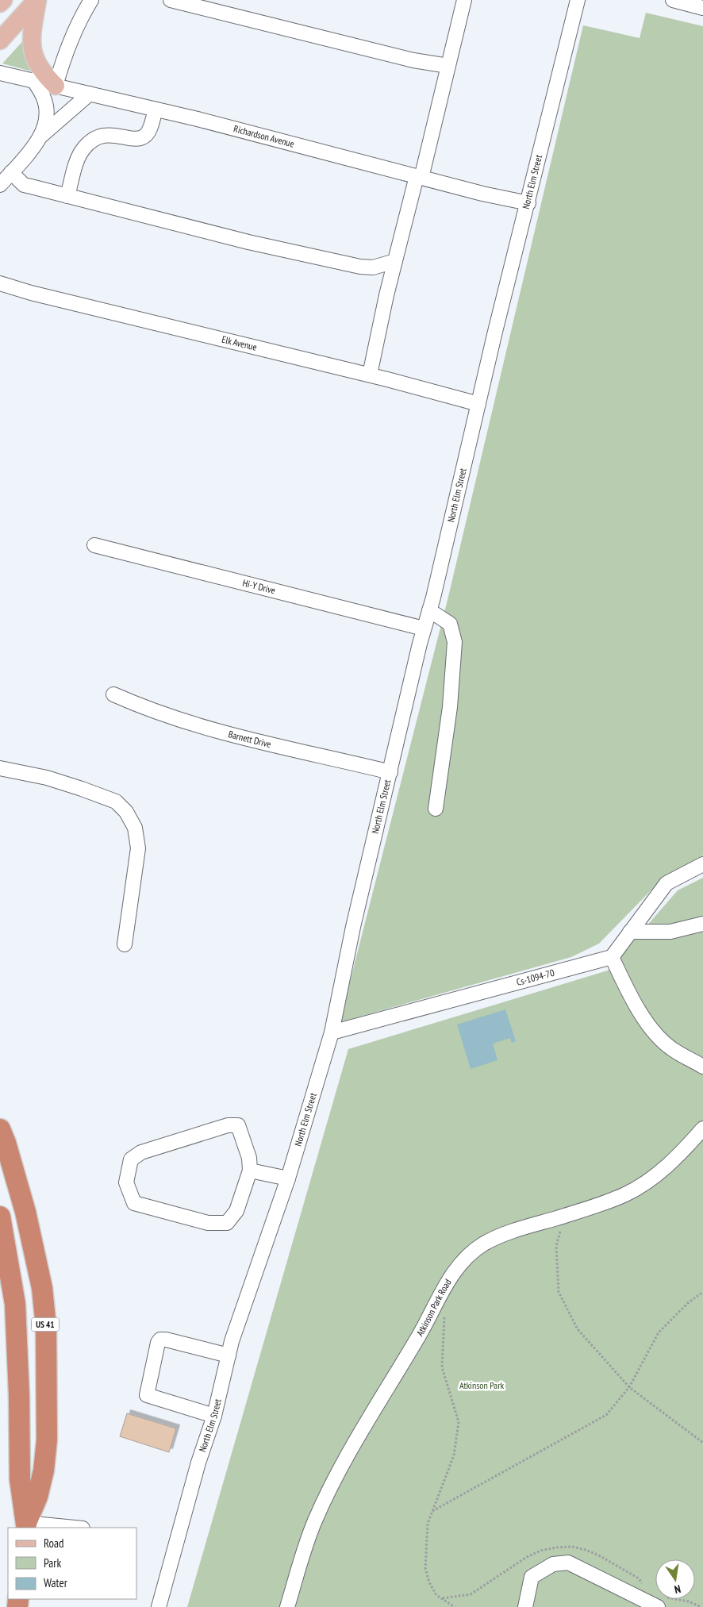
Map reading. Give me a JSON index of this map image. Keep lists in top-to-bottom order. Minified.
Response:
{"streets":{"highway":["US 41"],"street":["Richardson Avenue","North Elm Street","Elk Avenue","Hi-Y Drive","Barnett Drive","Cs-1094-70","Atkinson Park Road"]},"crossings":[["Richardson Avenue","North Elm Street"],["North Elm Street","Elk Avenue"],["North Elm Street","Hi-Y Drive"],["North Elm Street","Barnett Drive"],["North Elm Street","Cs-1094-70"]],"parks":["Atkinson Park"],"legend":["Road","Park","Water"],"north":"bottom"}
